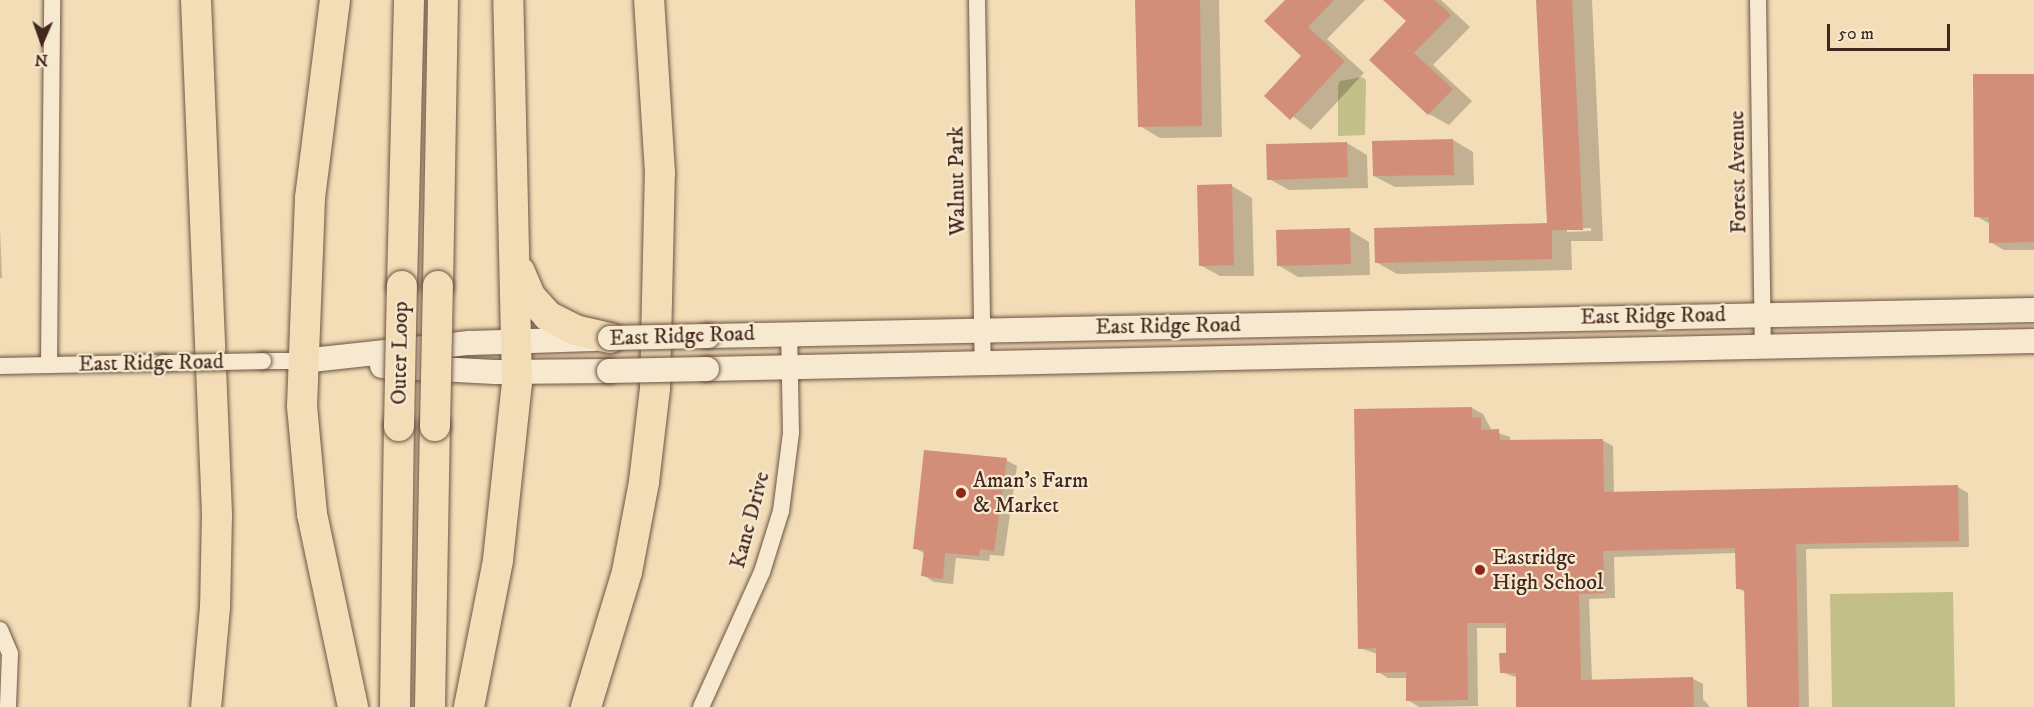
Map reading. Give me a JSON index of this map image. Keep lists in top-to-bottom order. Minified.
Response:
{"streets":{"highway":["Outer Loop"],"main road":["East Ridge Road"],"street":["Forest Avenue","Walnut Park","Kane Drive"]},"crossings":[["Forest Avenue","East Ridge Road"],["Walnut Park","East Ridge Road"],["East Ridge Road","Kane Drive"]],"places":["Aman's Farm & Market","Eastridge High School"],"scale_bar":"50 m","north":"bottom"}
